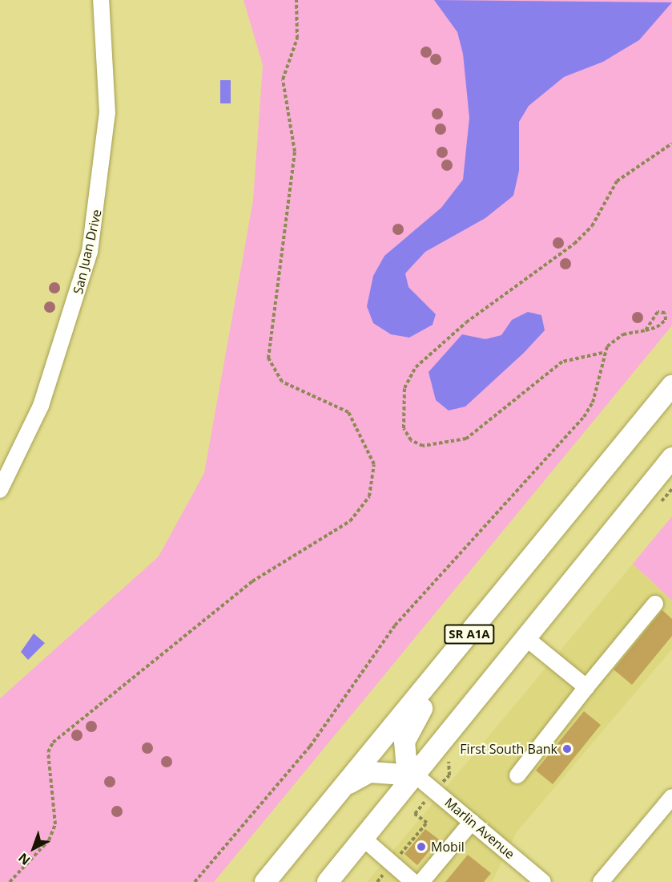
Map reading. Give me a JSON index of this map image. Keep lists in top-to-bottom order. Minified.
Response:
{"streets":{"main road":["SR A1A"],"street":["San Juan Drive","Marlin Avenue"]},"places":["First South Bank","Mobil"],"north":"bottom left"}
